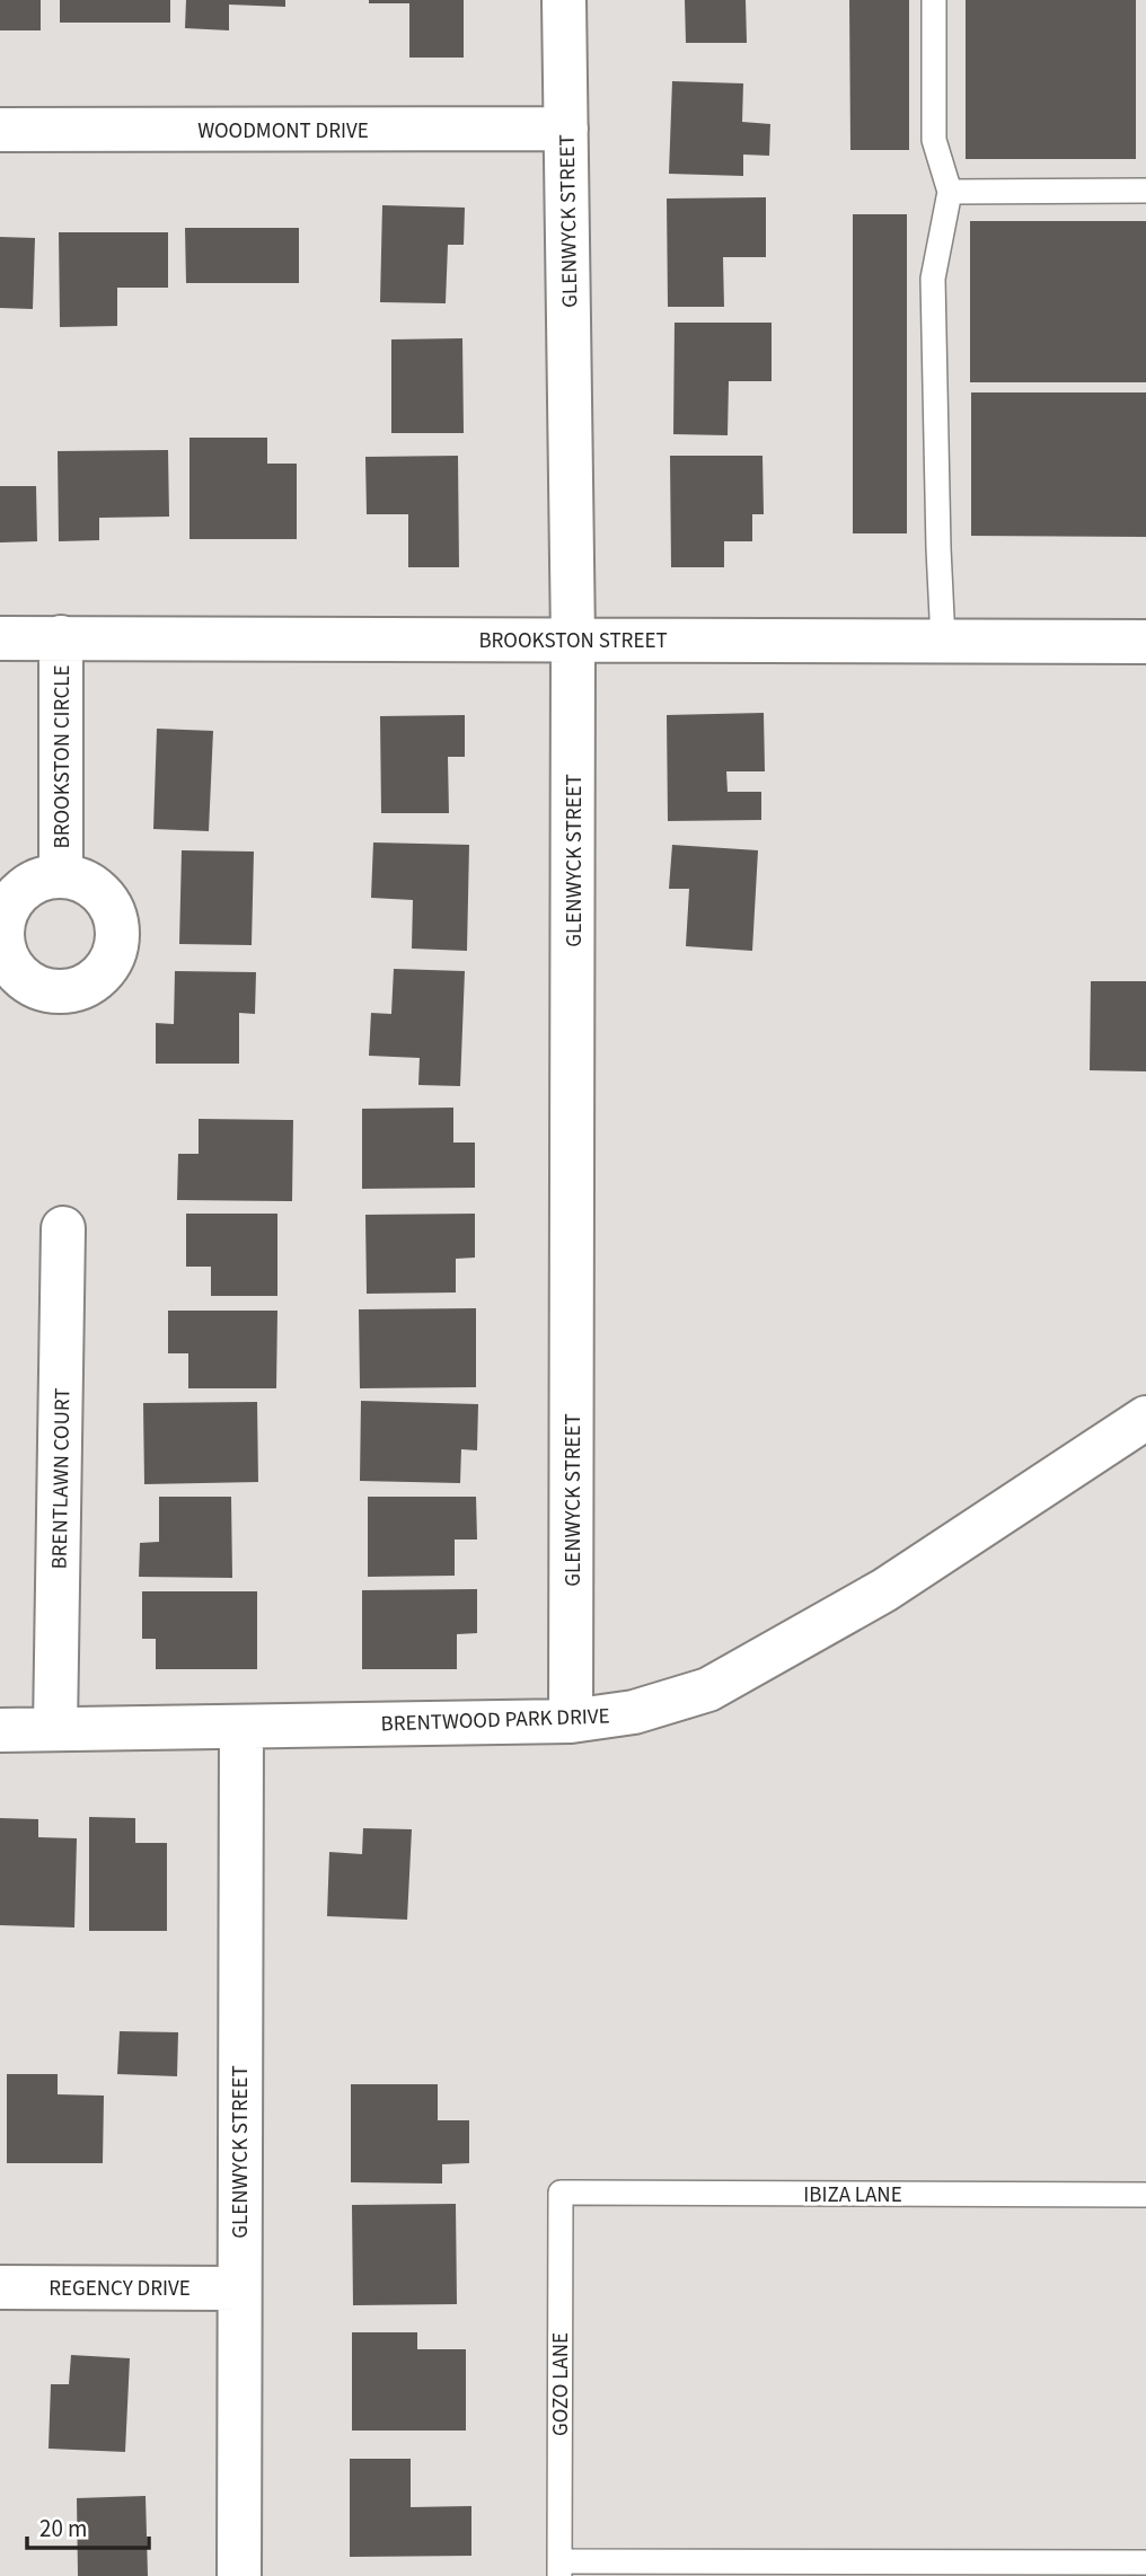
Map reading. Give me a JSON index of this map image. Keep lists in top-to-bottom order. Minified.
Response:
{"streets":{"street":["WOODMONT DRIVE","GLENWYCK STREET","BROOKSTON STREET","BROOKSTON CIRCLE","BRENTLAWN COURT","BRENTWOOD PARK DRIVE","REGENCY DRIVE"],"lane":["IBIZA LANE","GOZO LANE"]},"crossings":[["WOODMONT DRIVE","GLENWYCK STREET"],["GLENWYCK STREET","BROOKSTON STREET"],["GLENWYCK STREET","BRENTWOOD PARK DRIVE"],["GLENWYCK STREET","REGENCY DRIVE"],["BROOKSTON STREET","BROOKSTON CIRCLE"],["BRENTLAWN COURT","BRENTWOOD PARK DRIVE"],["IBIZA LANE","GOZO LANE"]],"scale_bar":"20 m"}
